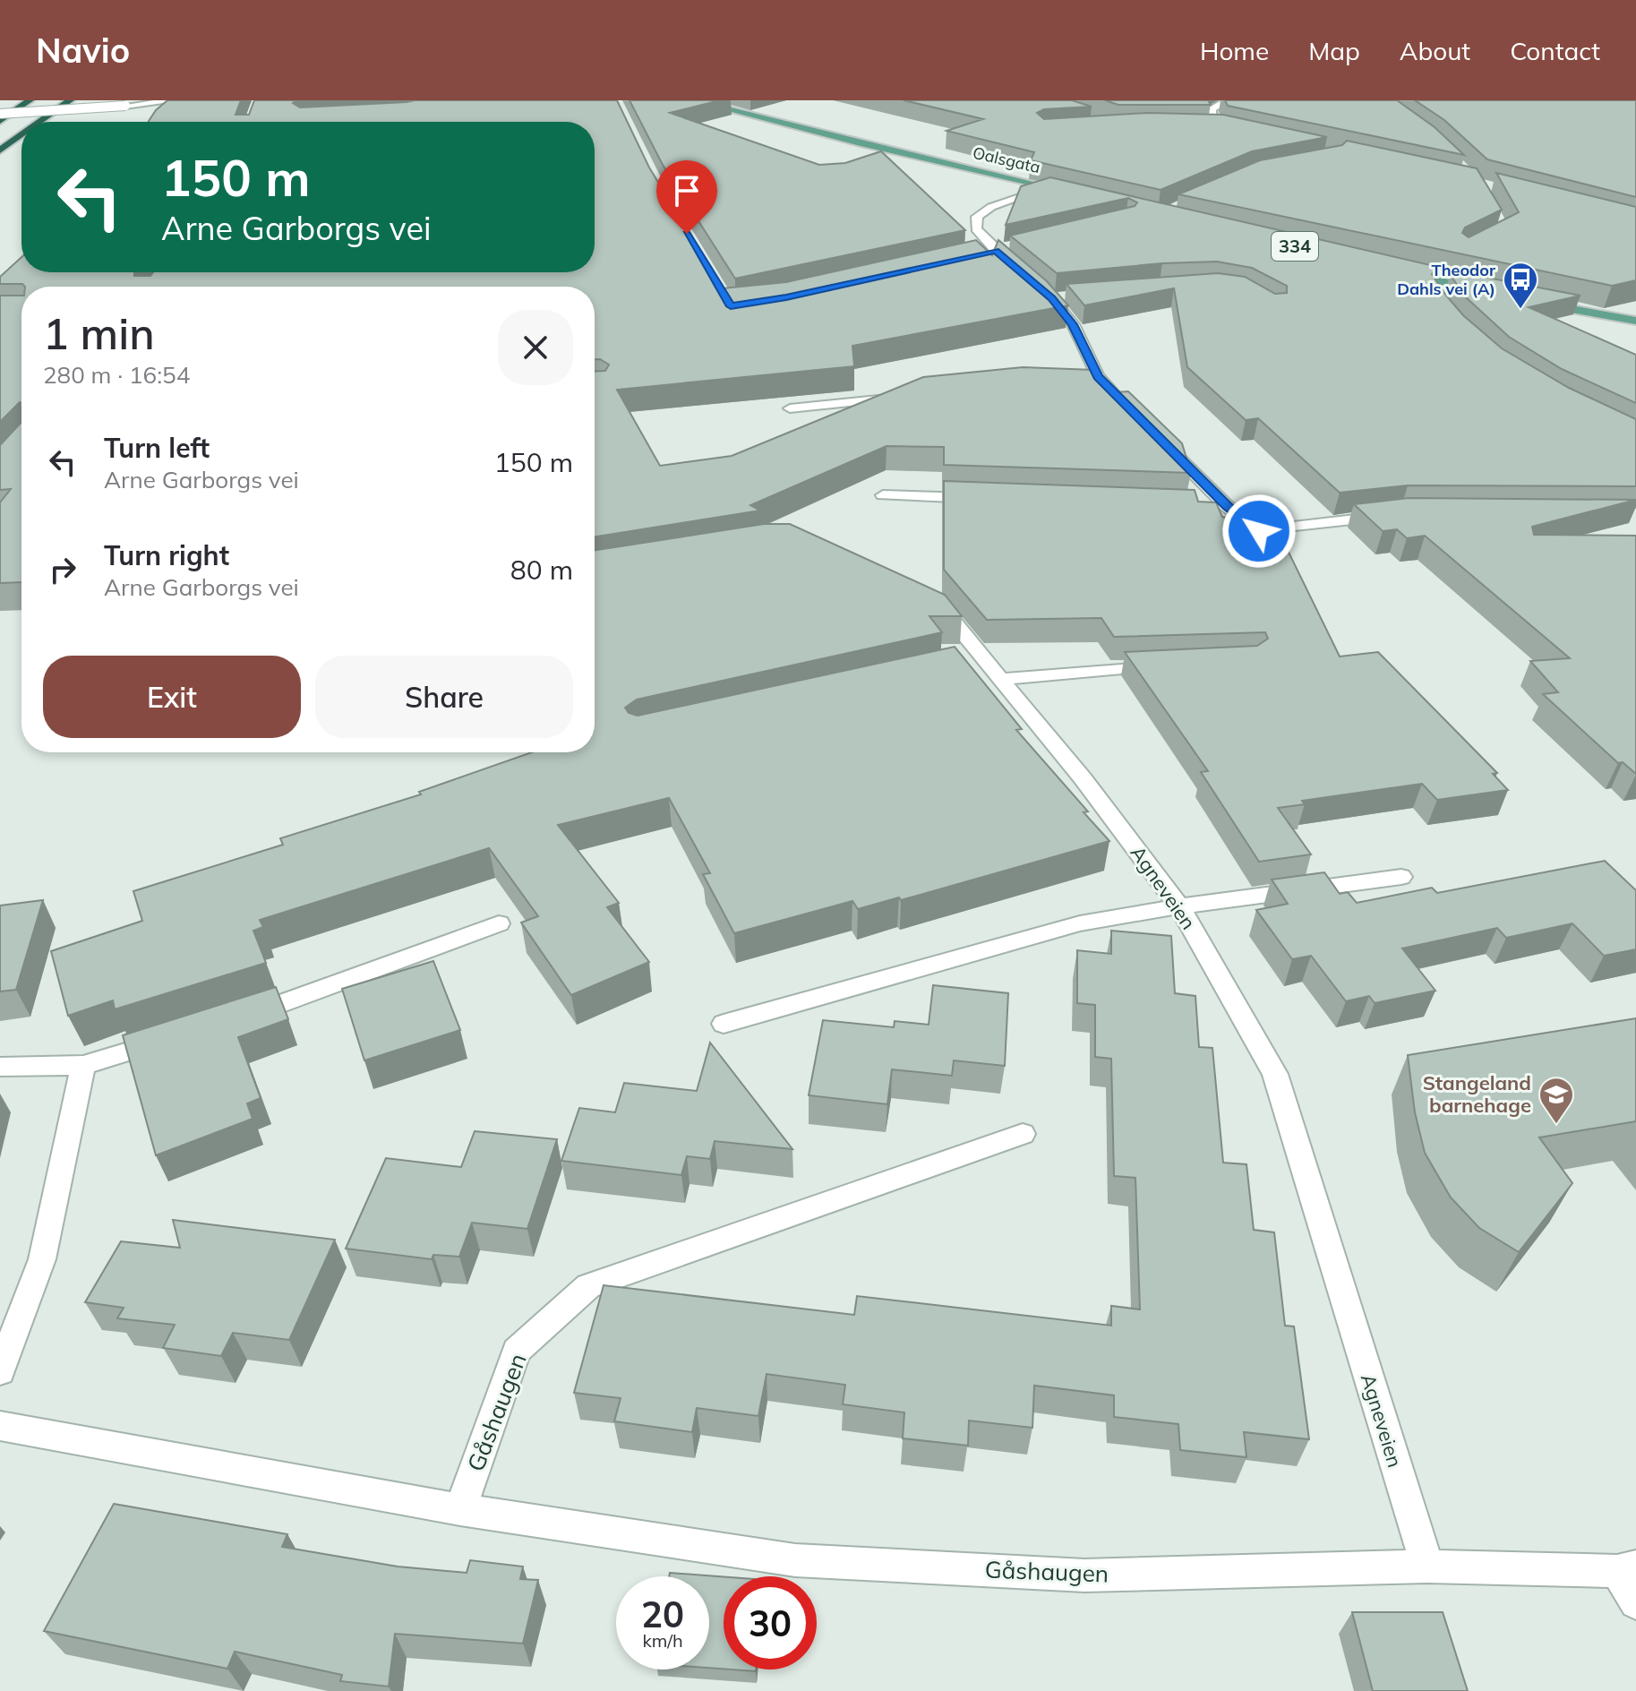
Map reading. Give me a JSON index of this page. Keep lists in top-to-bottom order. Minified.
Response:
{"streets":{"main road":["Oalsgata"],"street":["Agneveien","Gåshaugen"]},"crossings":[["Agneveien","Gåshaugen"]],"places":{"bus stop":["Theodor Dahls vei (A)"],"school or university":["Stangeland barnehage"]},"page":{"header":"Navio","nav":["Home","Map","About","Contact"],"turn":["150 m","Arne Garborgs vei"],"heading":["1 min","280 m · 16:54"],"list":[{"name":"Turn left","note":"Arne Garborgs vei","value":"150 m"},{"name":"Turn right","note":"Arne Garborgs vei","value":"80 m"}],"buttons":["Exit","Share"],"speed":"20 km/h","limit":"30"}}
